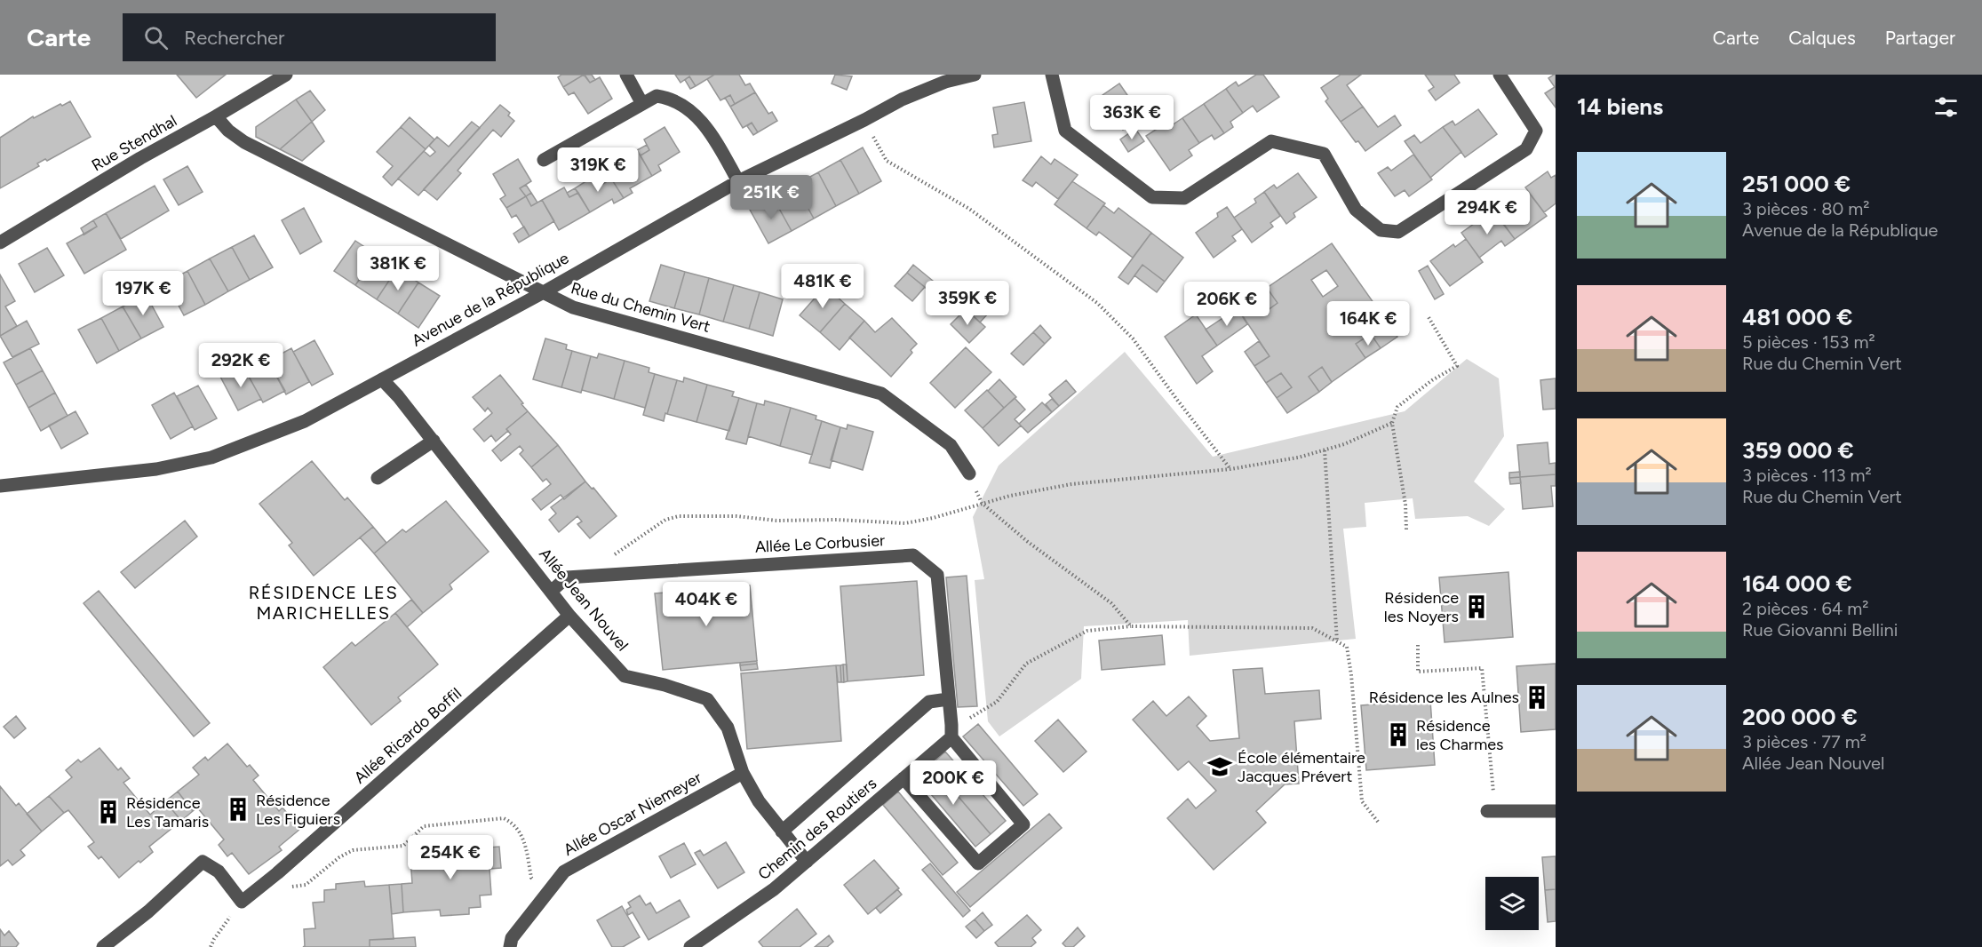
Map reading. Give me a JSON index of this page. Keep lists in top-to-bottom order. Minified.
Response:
{"streets":{"street":["Rue Stendhal","Avenue de la République","Rue du Chemin Vert","Allée Le Corbusier","Allée Jean Nouvel","Allée Ricardo Boffil","Allée Oscar Niemeyer","Chemin des Routiers"]},"crossings":[["Rue Stendhal","Rue du Chemin Vert"],["Avenue de la République","Rue du Chemin Vert"],["Avenue de la République","Allée Jean Nouvel"],["Allée Le Corbusier","Allée Jean Nouvel"],["Allée Le Corbusier","Chemin des Routiers"],["Allée Jean Nouvel","Allée Ricardo Boffil"],["Allée Jean Nouvel","Allée Oscar Niemeyer"],["Allée Jean Nouvel","Chemin des Routiers"]],"districts":["RÉSIDENCE LES MARICHELLES"],"places":{"building":["Résidence les Noyers","Résidence les Aulnes","Résidence les Charmes","Résidence Les Figuiers","Résidence Les Tamaris"],"school or university":["École élémentaire Jacques Prévert"]},"page":{"header":"Carte","search":"Rechercher","nav":["Carte","Calques","Partager"],"heading":"14 biens","price":["363K €","319K €","251K €","294K €","381K €","481K €","197K €","359K €","206K €","164K €","292K €","404K €","200K €","254K €"],"list":[{"name":"251 000 €","note":"3 pièces · 80 m² · Avenue de la République"},{"name":"481 000 €","note":"5 pièces · 153 m² · Rue du Chemin Vert"},{"name":"359 000 €","note":"3 pièces · 113 m² · Rue du Chemin Vert"},{"name":"164 000 €","note":"2 pièces · 64 m² · Rue Giovanni Bellini"},{"name":"200 000 €","note":"3 pièces · 77 m² · Allée Jean Nouvel"}]}}
